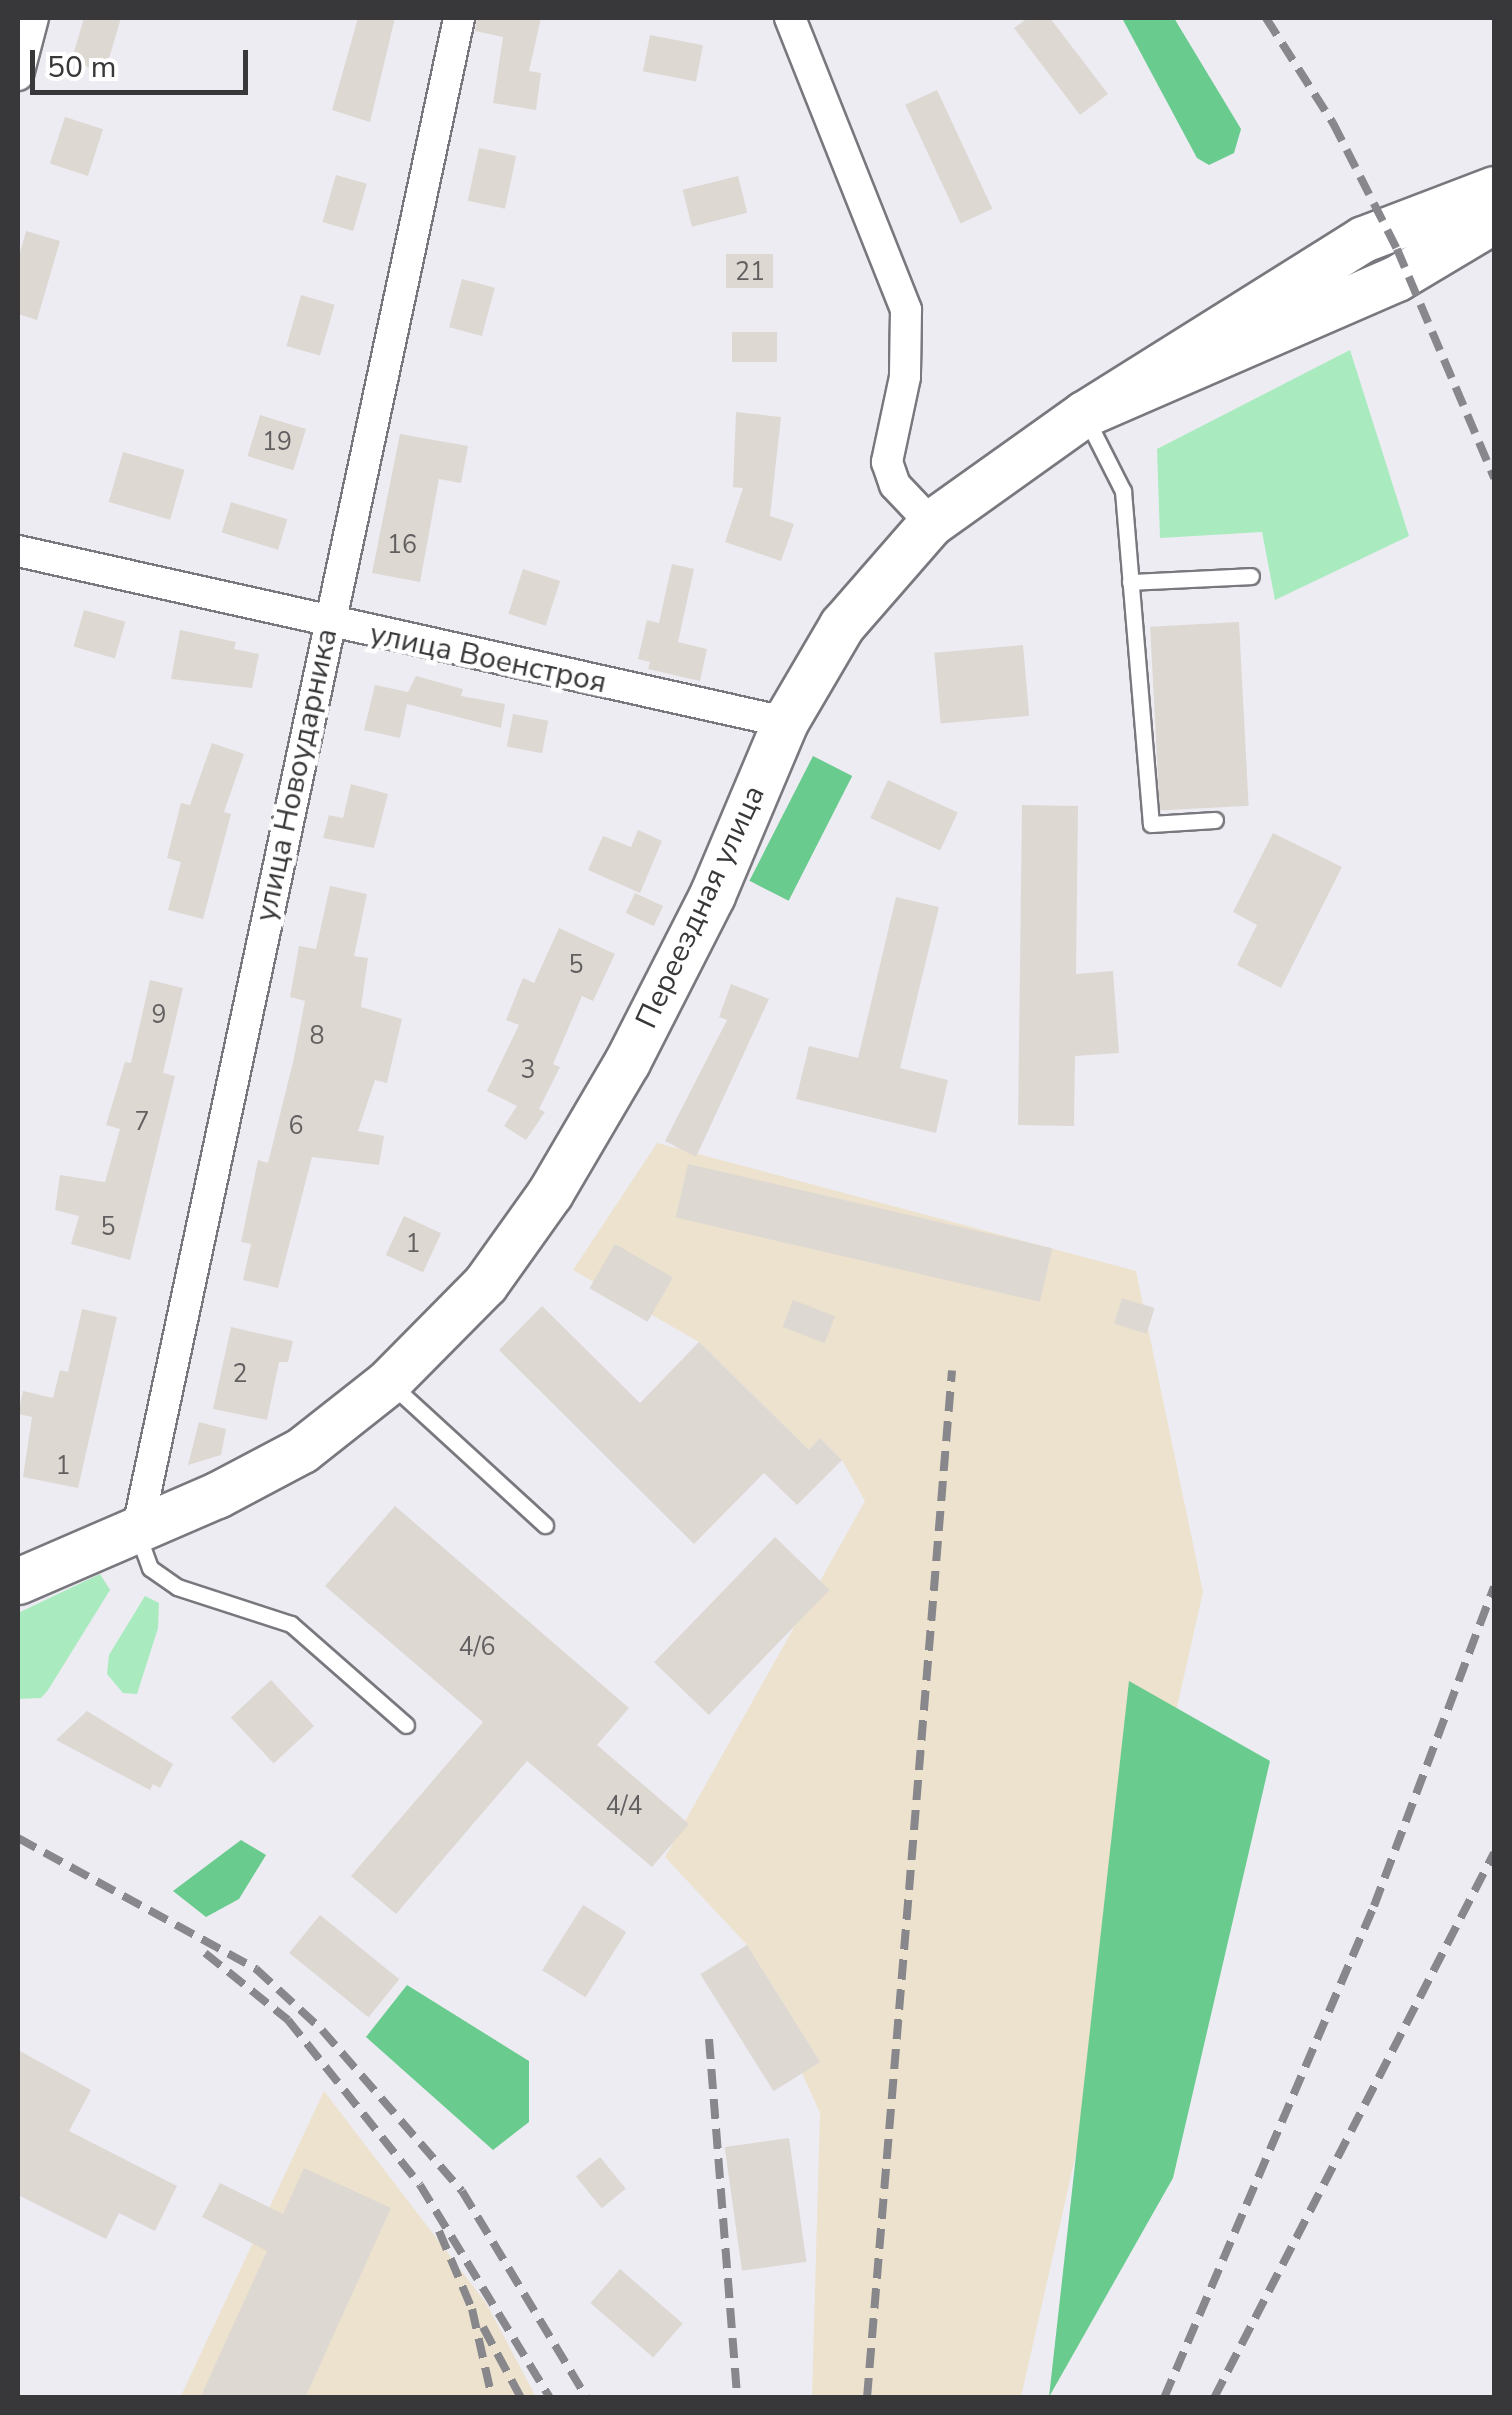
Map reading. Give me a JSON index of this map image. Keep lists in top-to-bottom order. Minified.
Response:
{"streets":{"street":["улица Военстроя","улица Новоударника","Переездная улица"]},"crossings":[["улица Военстроя","улица Новоударника"],["улица Военстроя","Переездная улица"],["улица Новоударника","Переездная улица"]],"house_numbers":["21","19","16","5","9","8","3","7","6","5","1","2","1","4/6","4/4"],"scale_bar":"50 m"}
